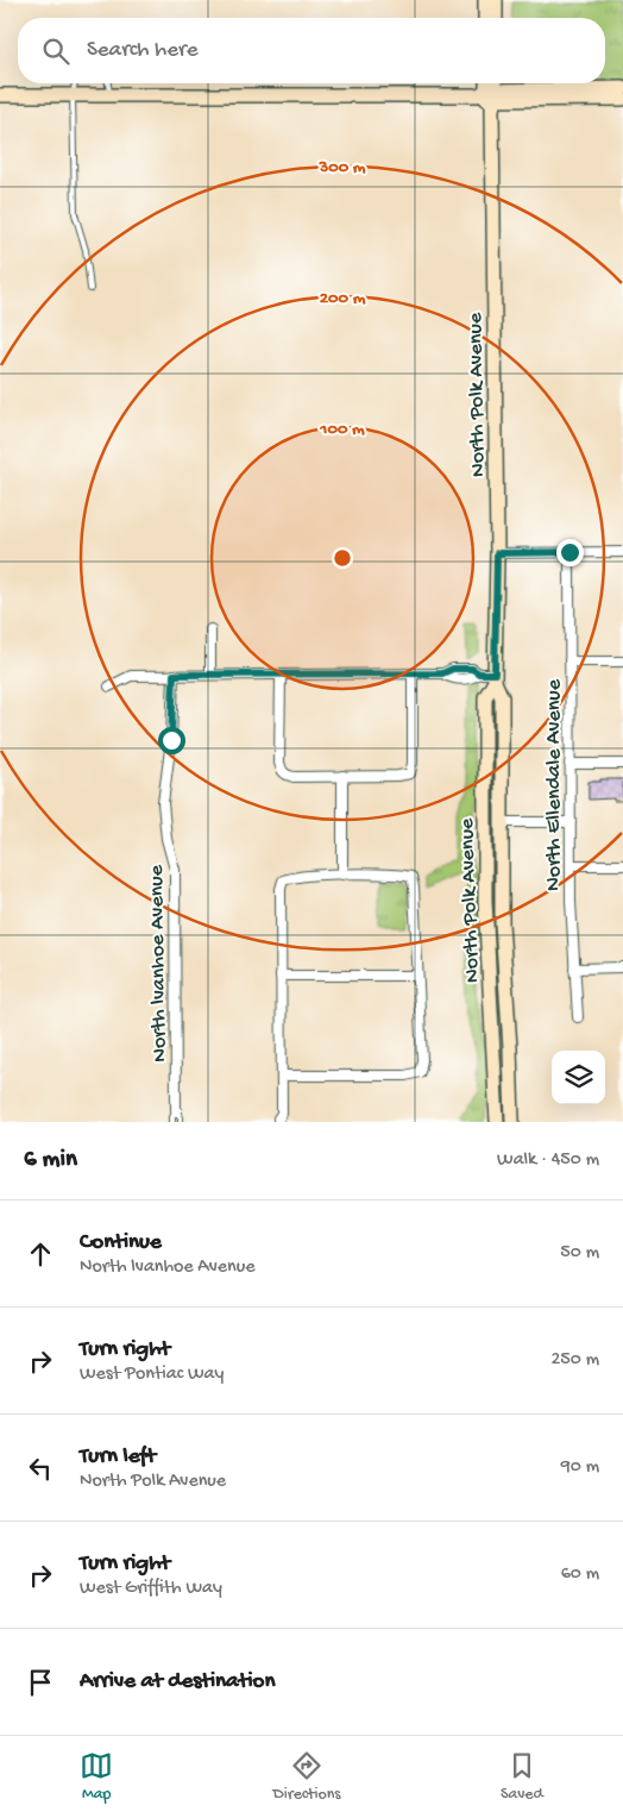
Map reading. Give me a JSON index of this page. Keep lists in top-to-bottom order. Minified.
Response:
{"streets":{"main road":["North Polk Avenue"],"street":["North Ellendale Avenue","North lvanhoe Avenue"]},"page":{"search":"Search here","heading":["6 min","Walk · 450 m"],"list":[["Continue","North lvanhoe Avenue","50 m"],["Turn right","West Pontiac Way","250 m"],["Turn left","North Polk Avenue","90 m"],["Turn right","West Griffith Way","60 m"],"Arrive at destination"],"nav":["Map","Directions","Saved"]},"rings":["300 m","200 m","100 m"]}
